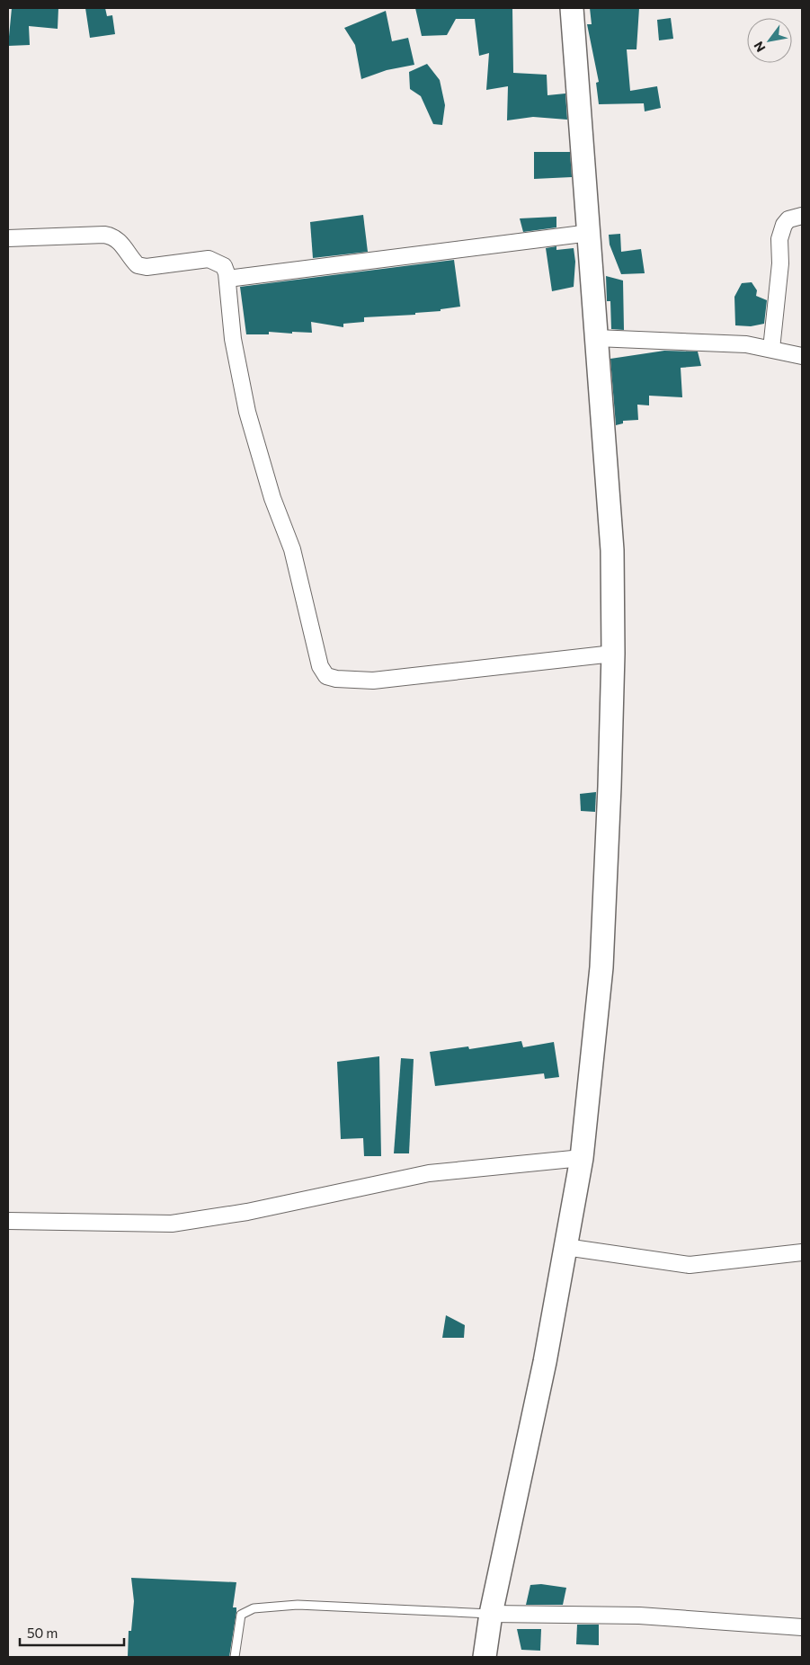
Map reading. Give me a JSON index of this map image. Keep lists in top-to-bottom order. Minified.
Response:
{"scale_bar":"50 m","north":"bottom left"}
